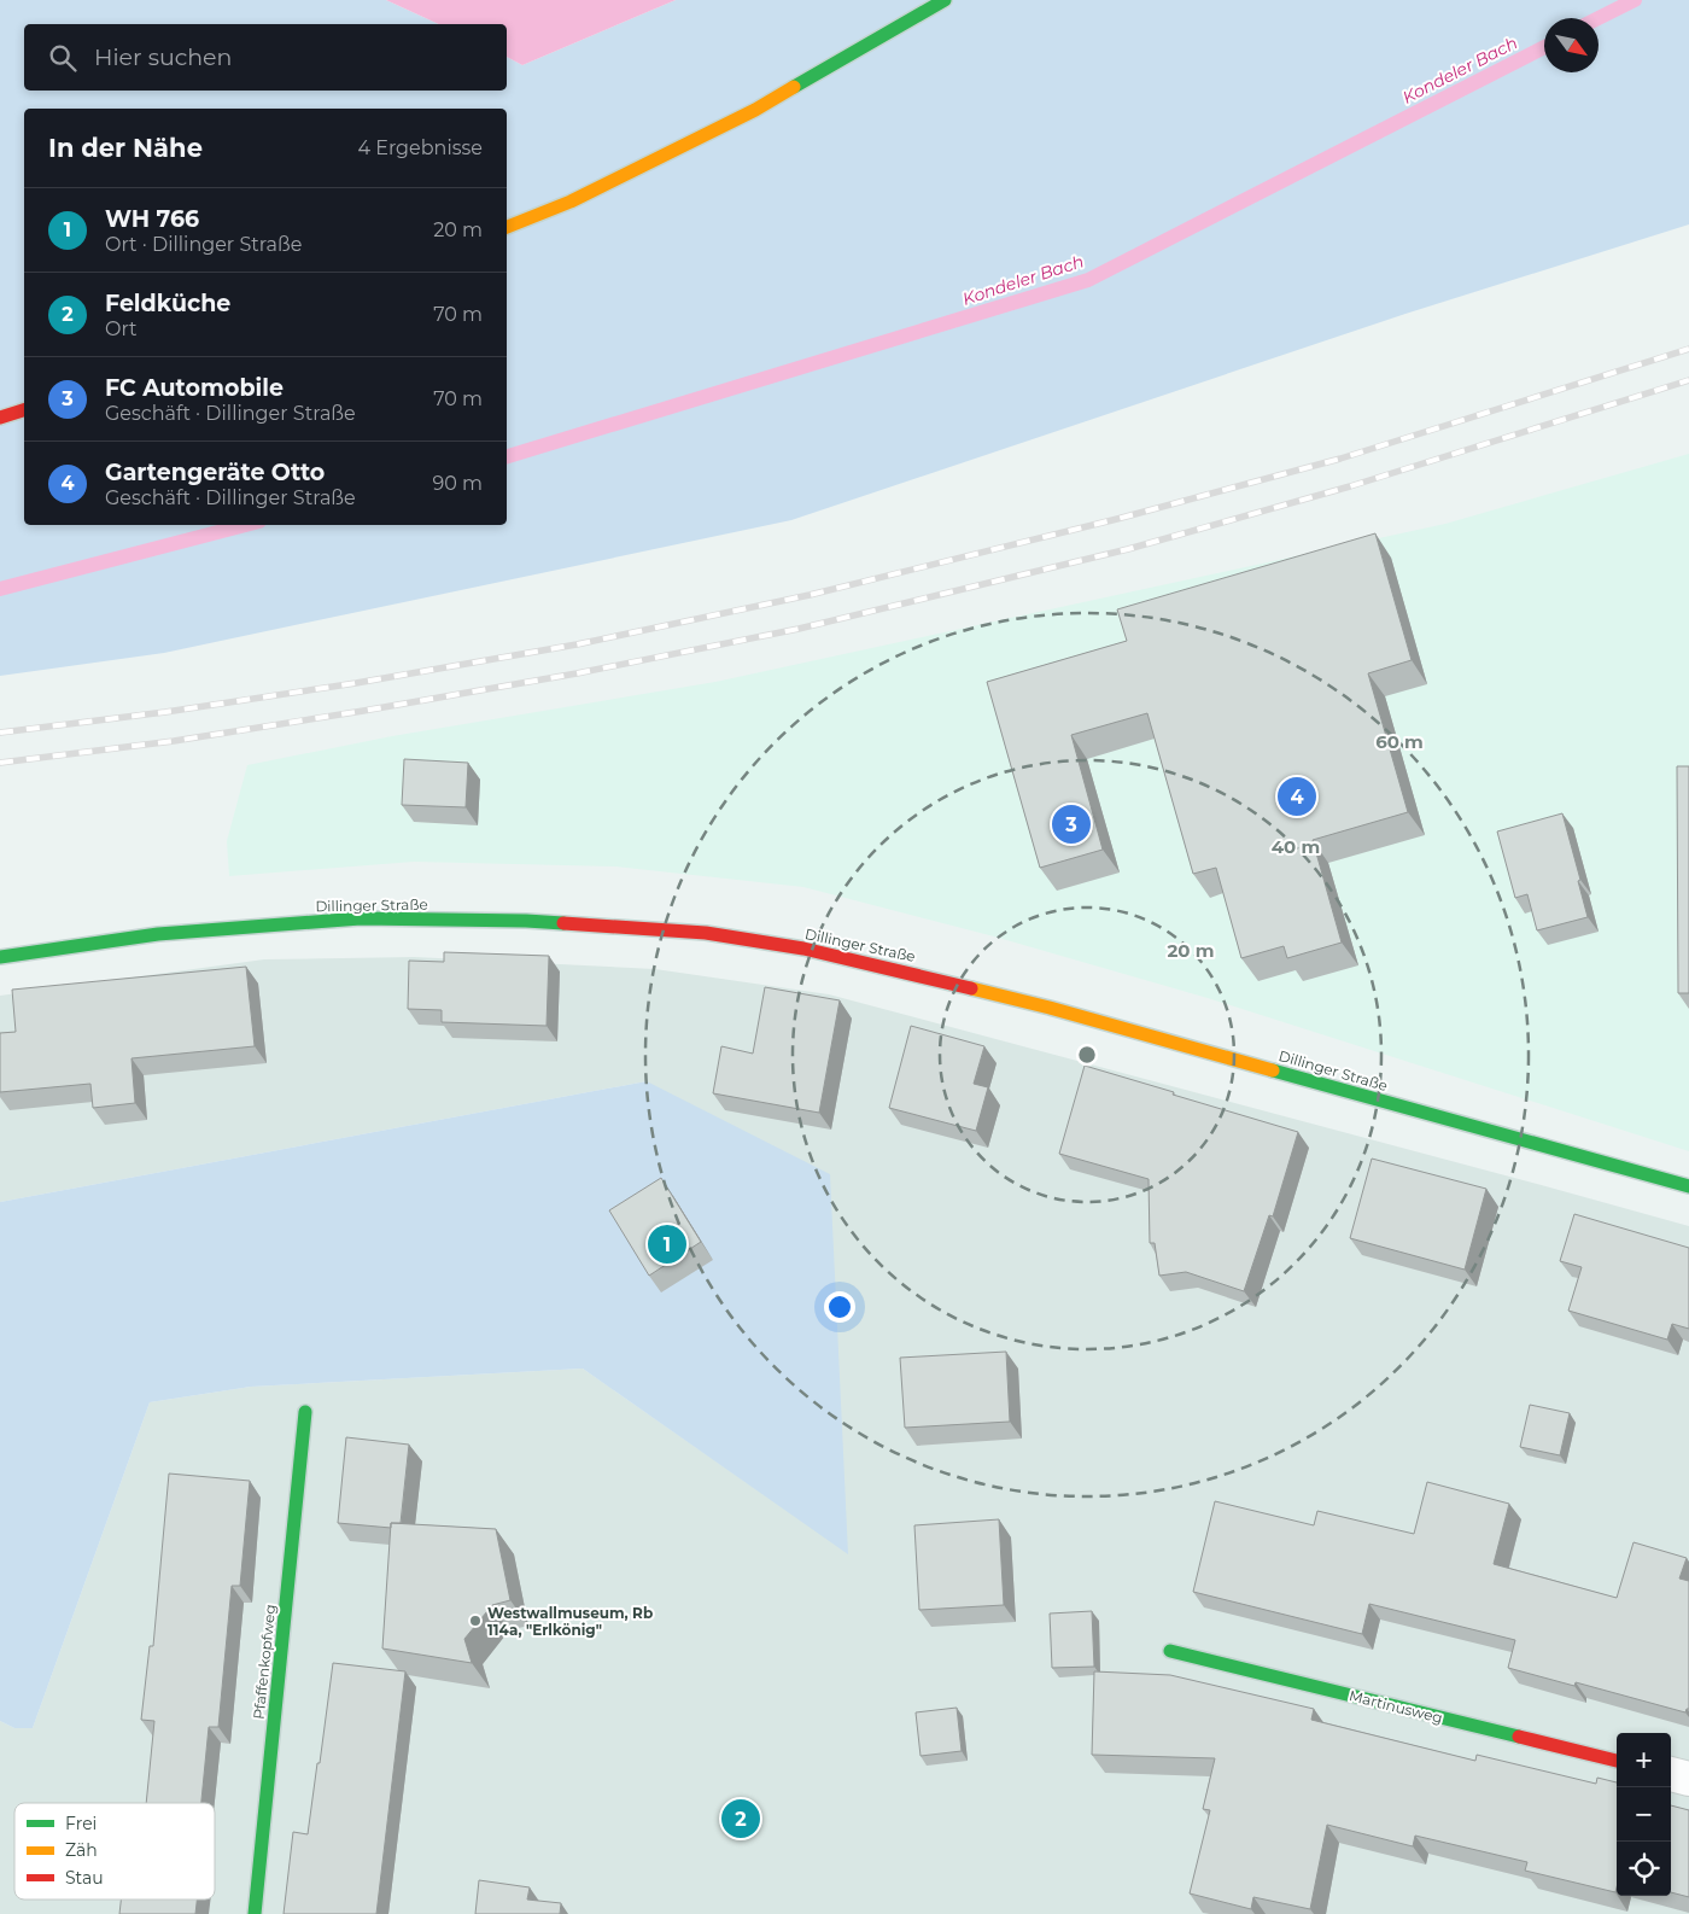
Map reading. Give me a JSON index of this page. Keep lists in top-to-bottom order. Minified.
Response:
{"streets":{"street":["Dillinger Straße","Pfaffenkopfweg","Martinusweg"]},"water":["Kondeler Bach"],"places":["Westwallmuseum, Rb 114a, \"Erlkönig\""],"legend":["Frei","Zäh","Stau"],"north":"bottom right","page":{"search":"Hier suchen","heading":["In der Nähe","4 Ergebnisse"],"list":[{"mark":"1","name":"WH 766","note":"Ort · Dillinger Straße","value":"20 m"},{"mark":"2","name":"Feldküche","note":"Ort","value":"70 m"},{"mark":"3","name":"FC Automobile","note":"Geschäft · Dillinger Straße","value":"70 m"},{"mark":"4","name":"Gartengeräte Otto","note":"Geschäft · Dillinger Straße","value":"90 m"}],"pins":["4","3","1","2"],"map_buttons":["+","−"]},"rings":["60 m","40 m","20 m"]}
